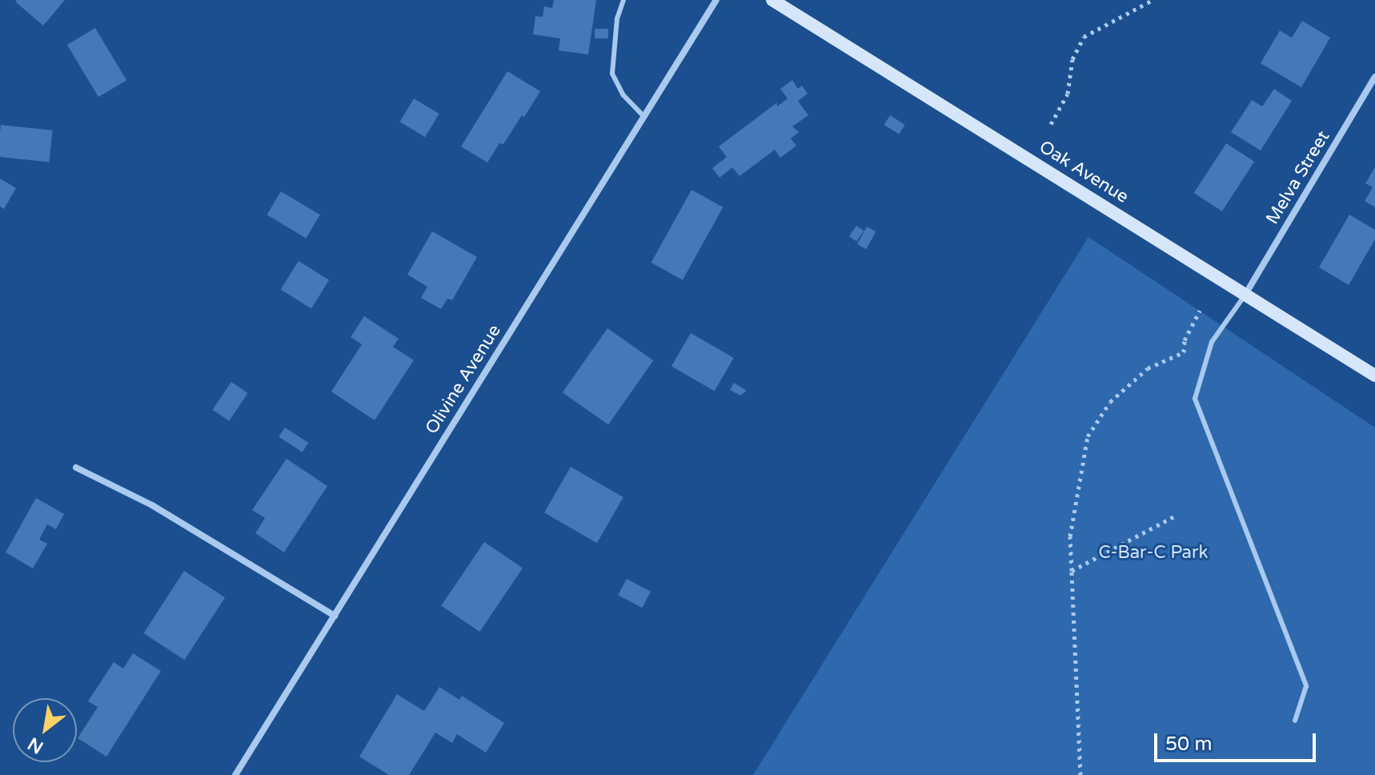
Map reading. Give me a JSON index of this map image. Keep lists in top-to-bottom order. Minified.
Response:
{"streets":{"main road":["Oak Avenue"],"street":["Melva Street","Olivine Avenue"]},"crossings":[["Oak Avenue","Melva Street"]],"parks":["C-Bar-C Park"],"scale_bar":"50 m","north":"bottom left"}
